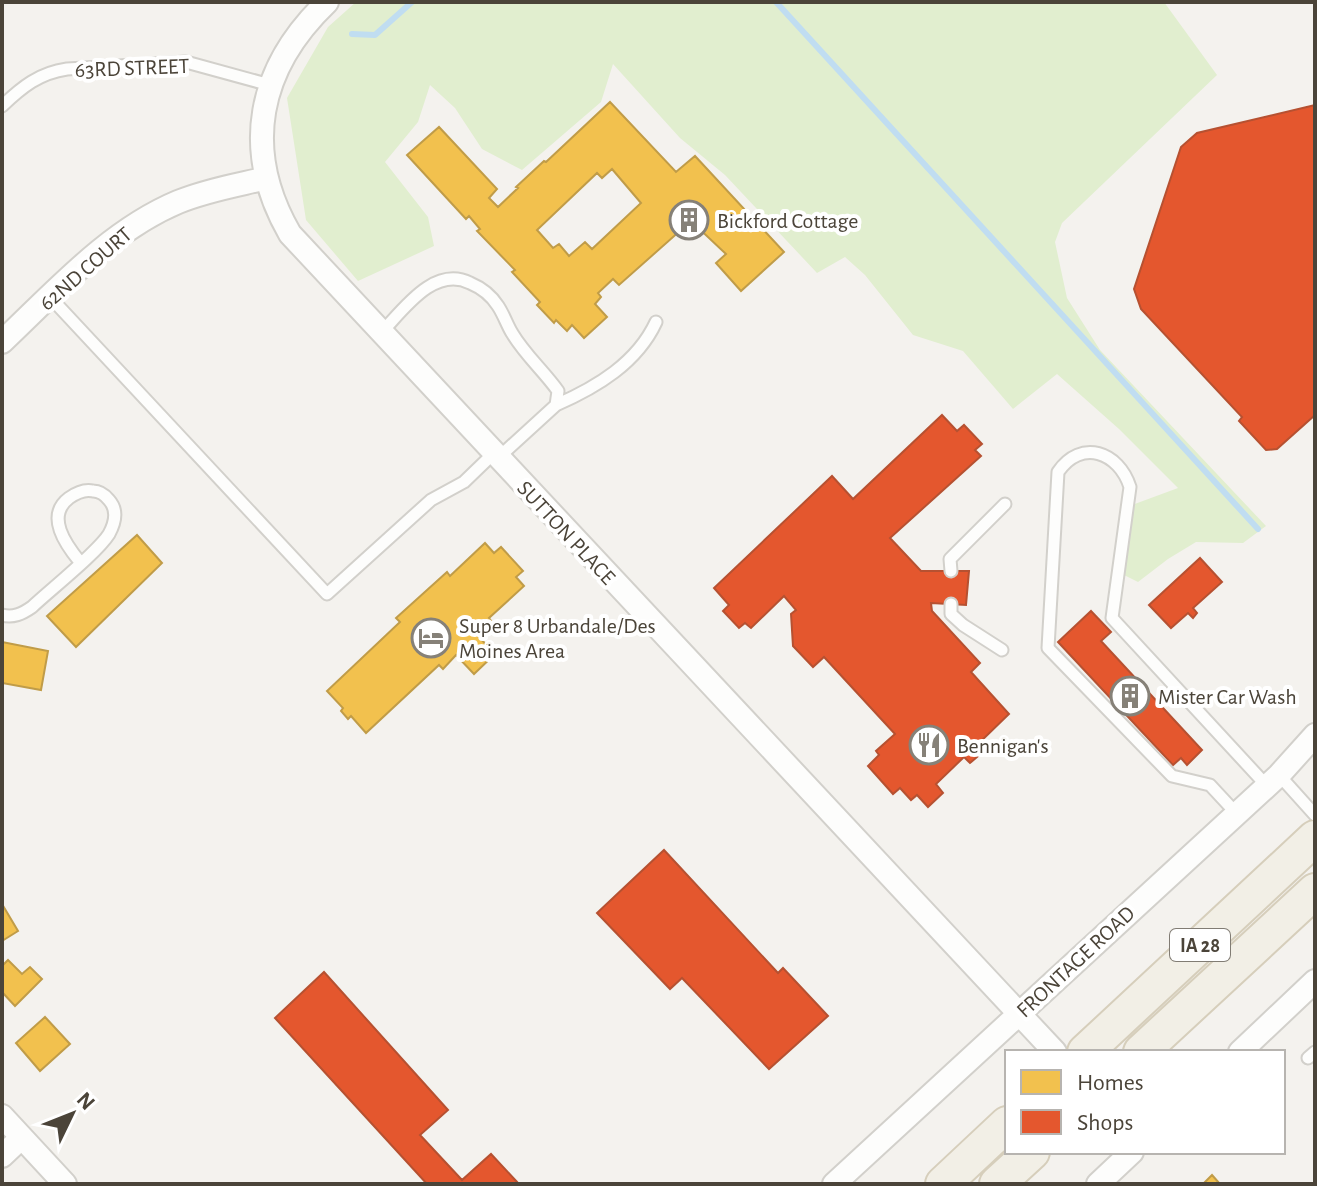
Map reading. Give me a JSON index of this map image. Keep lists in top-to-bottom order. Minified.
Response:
{"streets":{"main road":["IA 28"],"street":["62ND COURT","SUTTON PLACE","FRONTAGE ROAD"],"lane":["63RD STREET"]},"crossings":[["63RD STREET","SUTTON PLACE"],["62ND COURT","SUTTON PLACE"],["SUTTON PLACE","FRONTAGE ROAD"]],"places":{"building":["Bickford Cottage","Mister Car Wash"],"hotel":["Super 8 Urbandale/Des Moines Area"],"restaurant":["Bennigan's"]},"legend":["Homes","Shops"],"north":"top right"}
